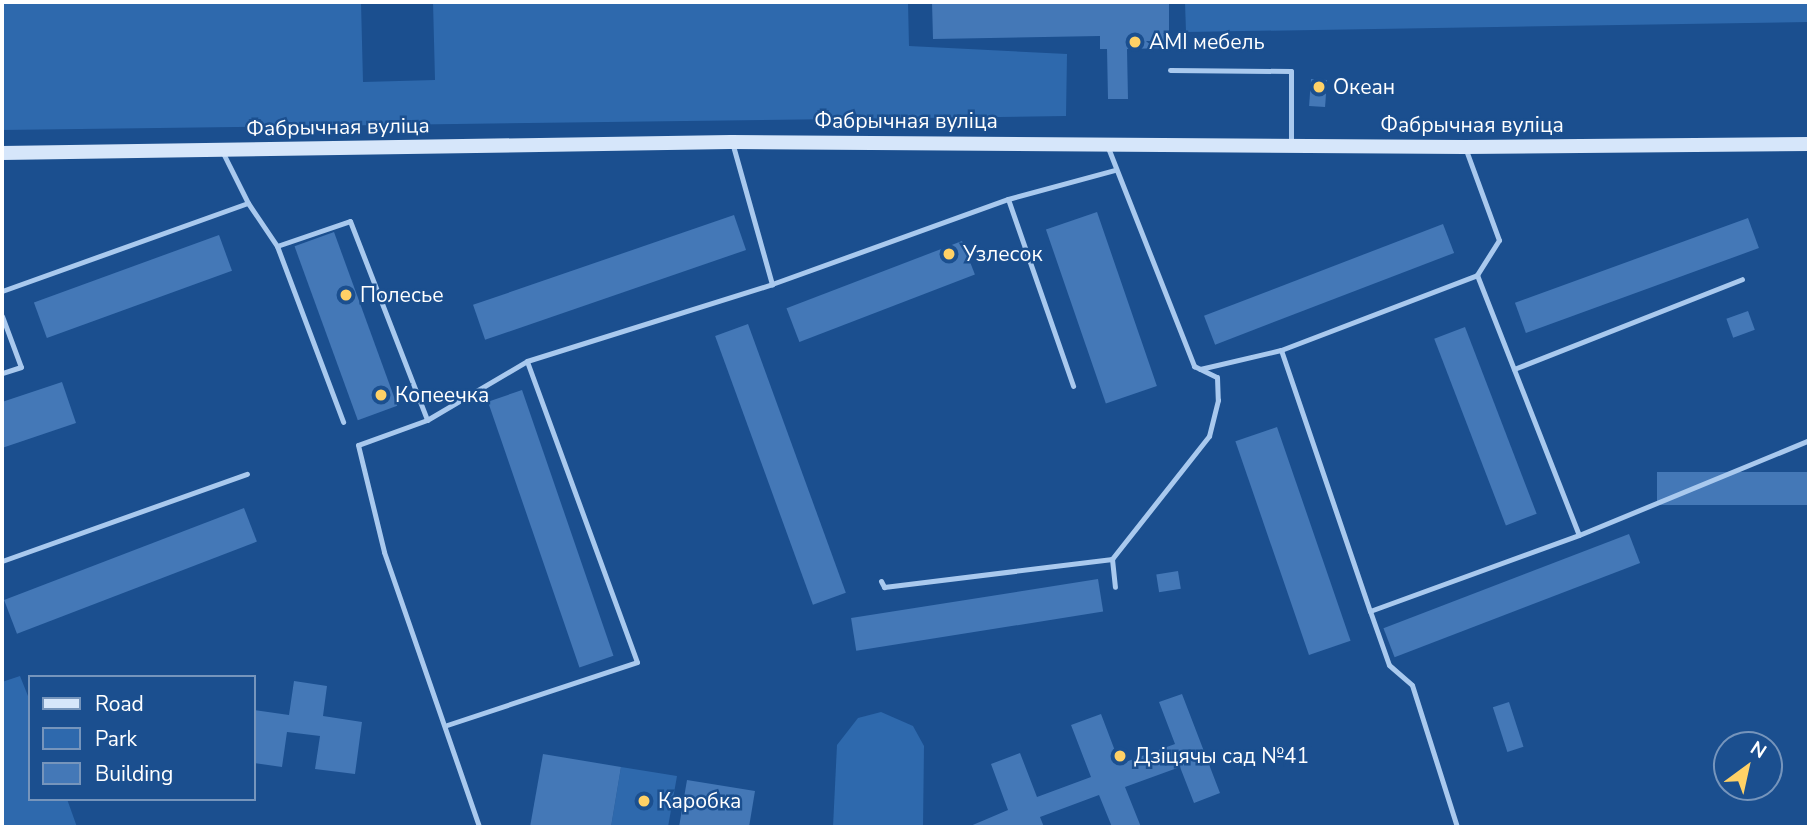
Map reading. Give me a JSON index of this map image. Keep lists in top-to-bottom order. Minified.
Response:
{"streets":{"main road":["Фабрычная вуліца"]},"places":["AMI мебель","Океан","Узлесок","Полесье","Копеечка","Дзіцячы сад №41","Каробка"],"legend":["Road","Park","Building"],"north":"top right"}
